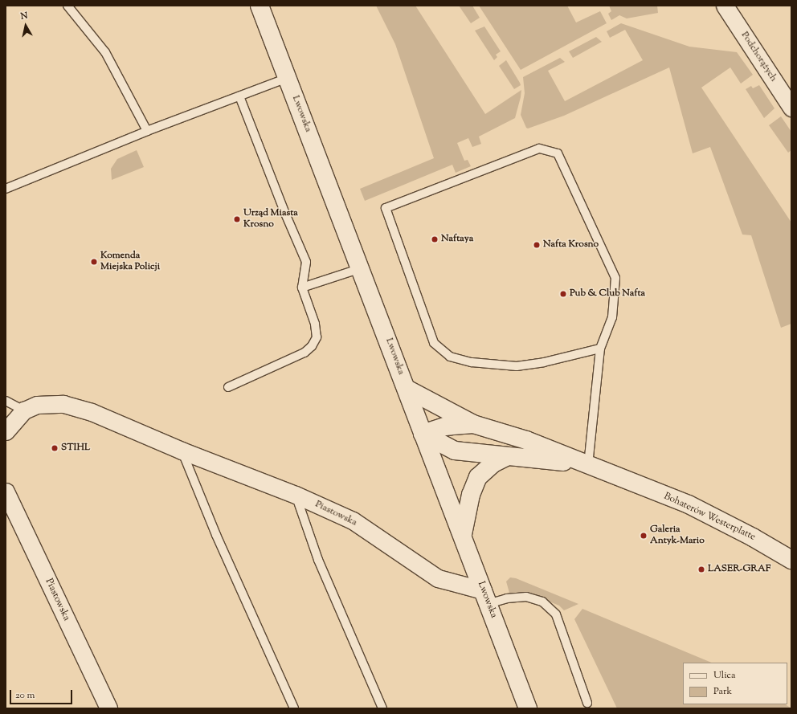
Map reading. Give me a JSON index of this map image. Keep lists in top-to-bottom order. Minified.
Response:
{"streets":{"main road":["Lwowska","Bohaterów Westerplatte"],"street":["Podchorążych","Piastowska"]},"crossings":[["Lwowska","Piastowska"],["Lwowska","Bohaterów Westerplatte"]],"places":["Urząd Miasta Krosno","Naftaya","Nafta Krosno","Komenda Miejska Policji","Pub & Club Nafta","STIHL","Galeria Antyk-Mario","LASER-GRAF"],"legend":["Ulica","Park"],"scale_bar":"20 m","north":"top"}
